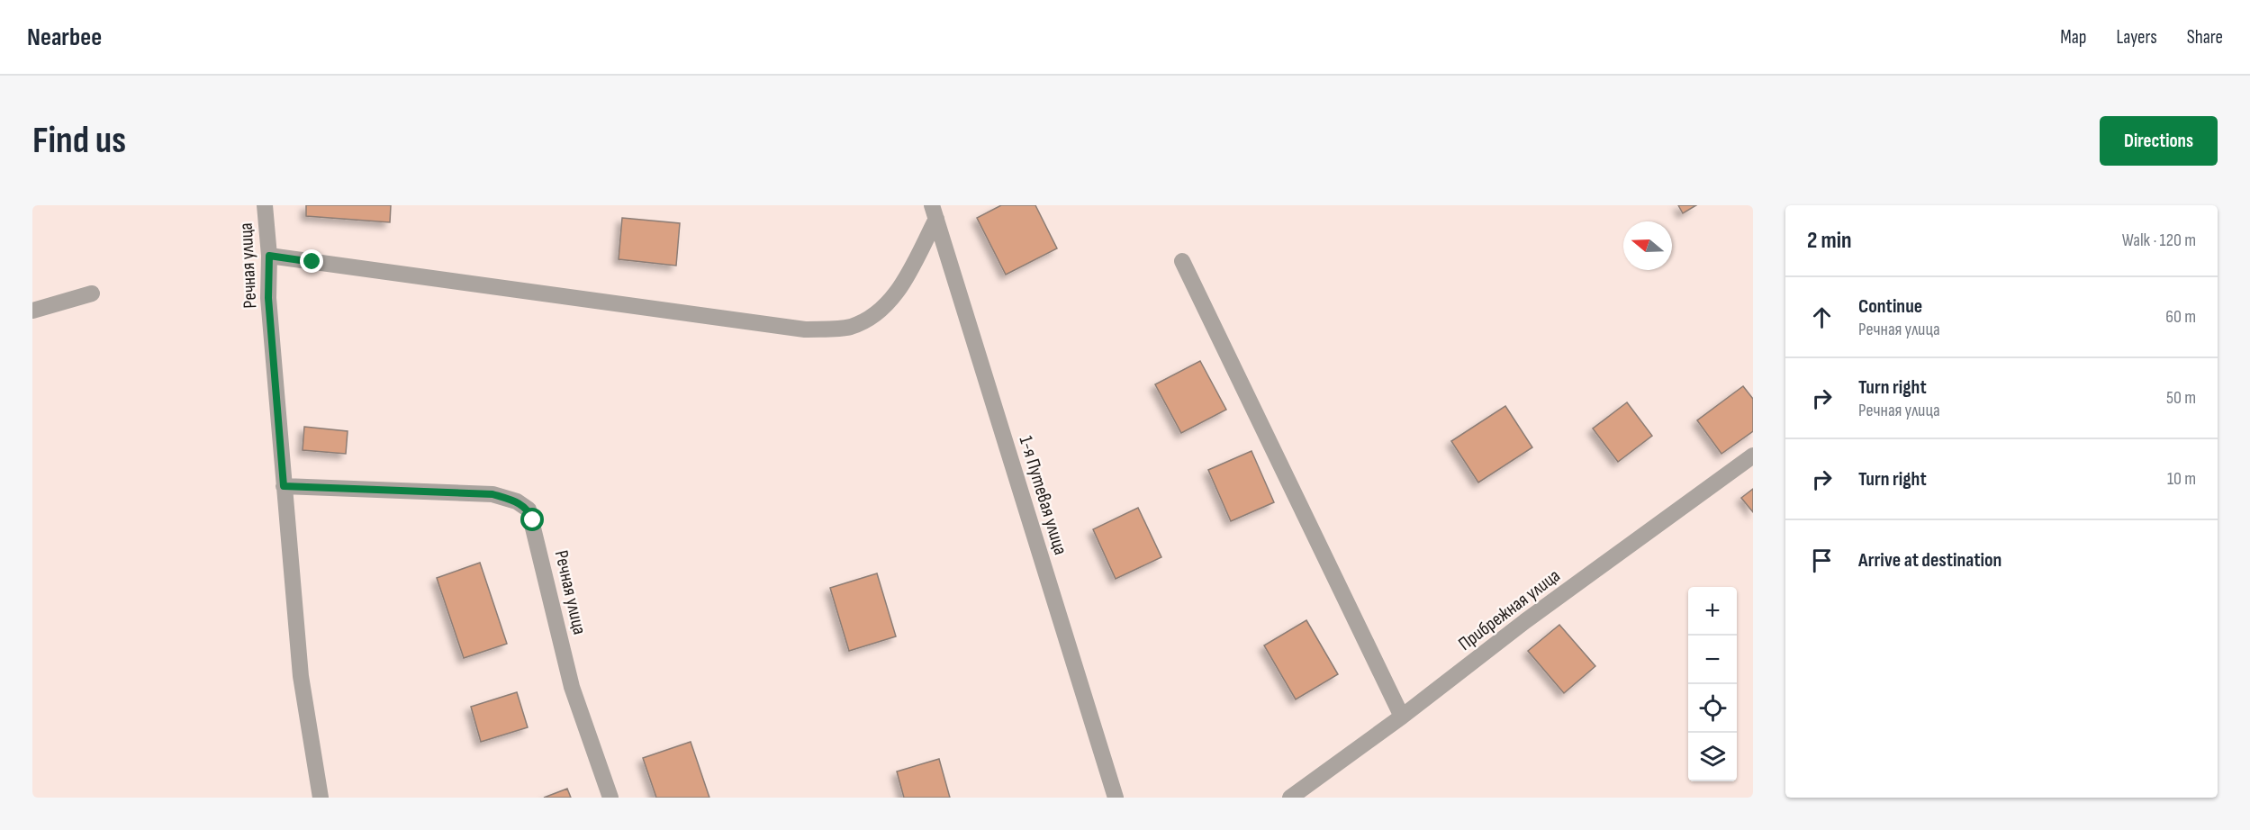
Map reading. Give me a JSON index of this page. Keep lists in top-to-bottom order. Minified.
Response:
{"streets":{"street":["Речная улица","1-я Путевая улица","Прибрежная улица"]},"north":"left","page":{"header":"Nearbee","nav":["Map","Layers","Share"],"buttons":"Directions","title":"Find us","heading":["2 min","Walk · 120 m"],"list":[["Continue","Речная улица","60 m"],["Turn right","Речная улица","50 m"],["Turn right","10 m"],"Arrive at destination"],"map_buttons":["+","−"]}}
